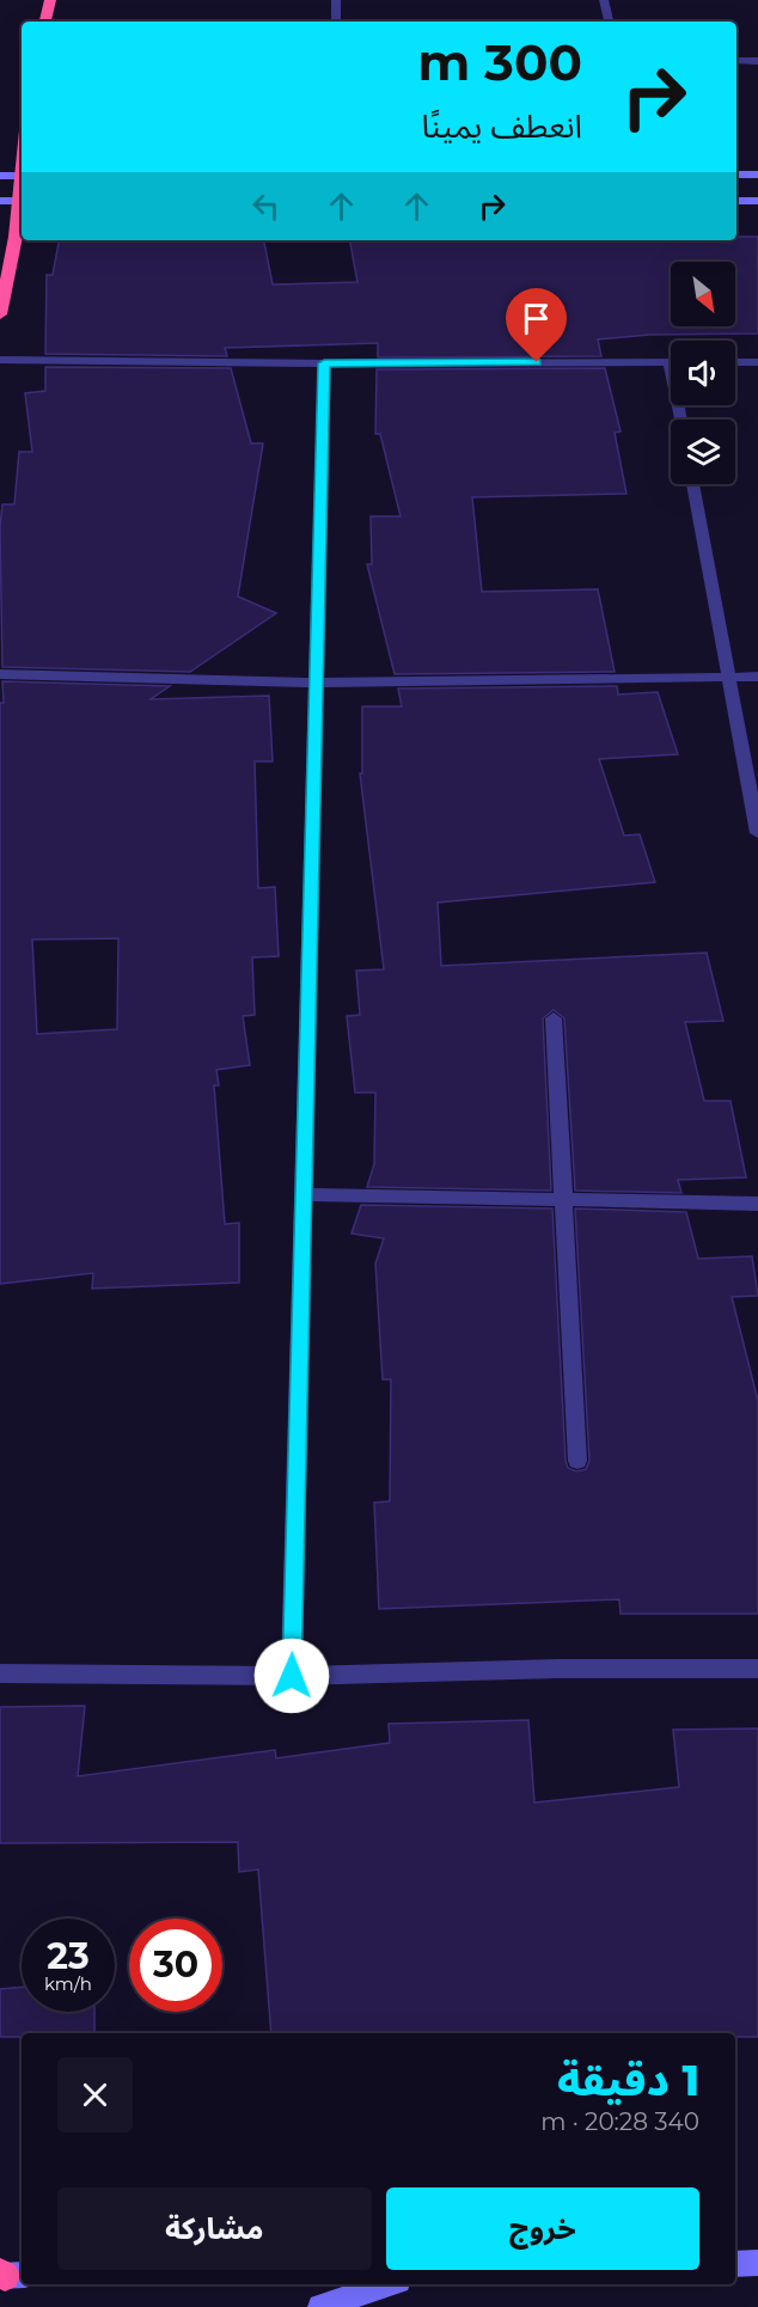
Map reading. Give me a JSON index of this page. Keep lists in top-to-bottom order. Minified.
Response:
{"north":"bottom right","page":{"turn":["300 m","انعطف يمينًا"],"speed":"23 km/h","limit":"30","heading":["1 دقيقة","340 m · 20:28"],"buttons":["خروج","مشاركة"]}}
